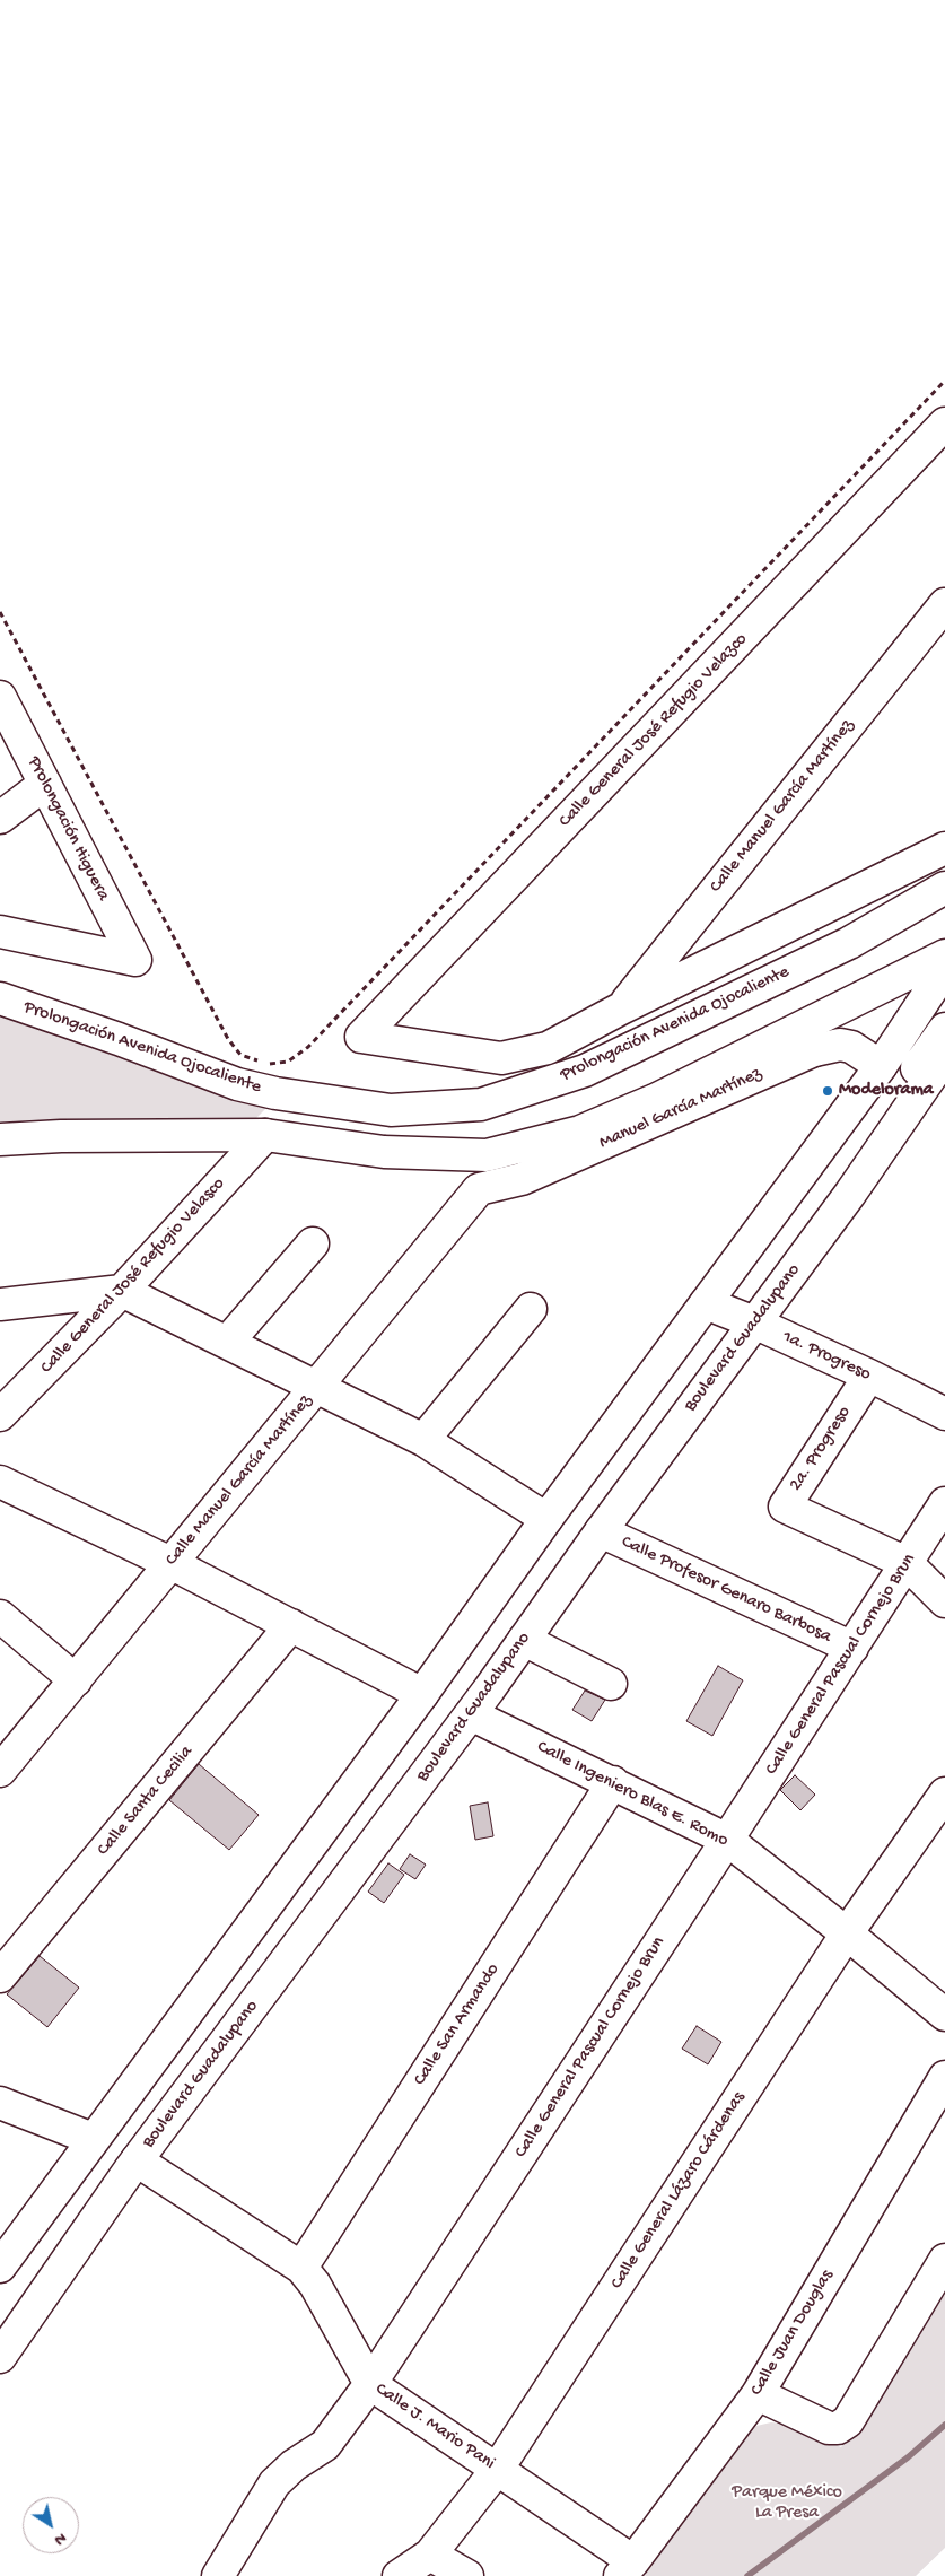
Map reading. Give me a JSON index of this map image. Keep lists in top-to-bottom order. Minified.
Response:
{"streets":{"street":["Calle General José Refugio Velazco","Calle Manuel García Martínez","Prolongación Higuera","Prolongación Avenida Ojocaliente","Manuel García Martínez","Calle General José Refugio Velasco","Boulevard Guadalupano","1a. Progreso","2a. Progreso","Calle Profesor Genaro Barbosa","Calle General Pascual Cornejo Brun","Calle Ingeniero Blas E. Romo","Calle Santa Cecilia","Calle San Armando","Calle General Lázaro Cárdenas","Calle Juan Douglas","Calle J. Mario Pani"]},"crossings":[["Calle General José Refugio Velazco","Prolongación Avenida Ojocaliente"],["Calle Manuel García Martínez","Prolongación Avenida Ojocaliente"],["Calle Manuel García Martínez","Manuel García Martínez"],["Boulevard Guadalupano","1a. Progreso"],["Boulevard Guadalupano","Calle Profesor Genaro Barbosa"],["Boulevard Guadalupano","Calle Ingeniero Blas E. Romo"],["Boulevard Guadalupano","Calle J. Mario Pani"],["1a. Progreso","2a. Progreso"],["2a. Progreso","Calle General Pascual Cornejo Brun"],["Calle Profesor Genaro Barbosa","Calle General Pascual Cornejo Brun"],["Calle General Pascual Cornejo Brun","Calle Ingeniero Blas E. Romo"],["Calle General Pascual Cornejo Brun","Calle J. Mario Pani"],["Calle Ingeniero Blas E. Romo","Calle San Armando"],["Calle Ingeniero Blas E. Romo","Calle General Lázaro Cárdenas"],["Calle San Armando","Calle J. Mario Pani"],["Calle General Lázaro Cárdenas","Calle J. Mario Pani"],["Calle Juan Douglas","Calle J. Mario Pani"]],"parks":["Parque México La Presa"],"places":["Modelorama"],"north":"bottom right"}
